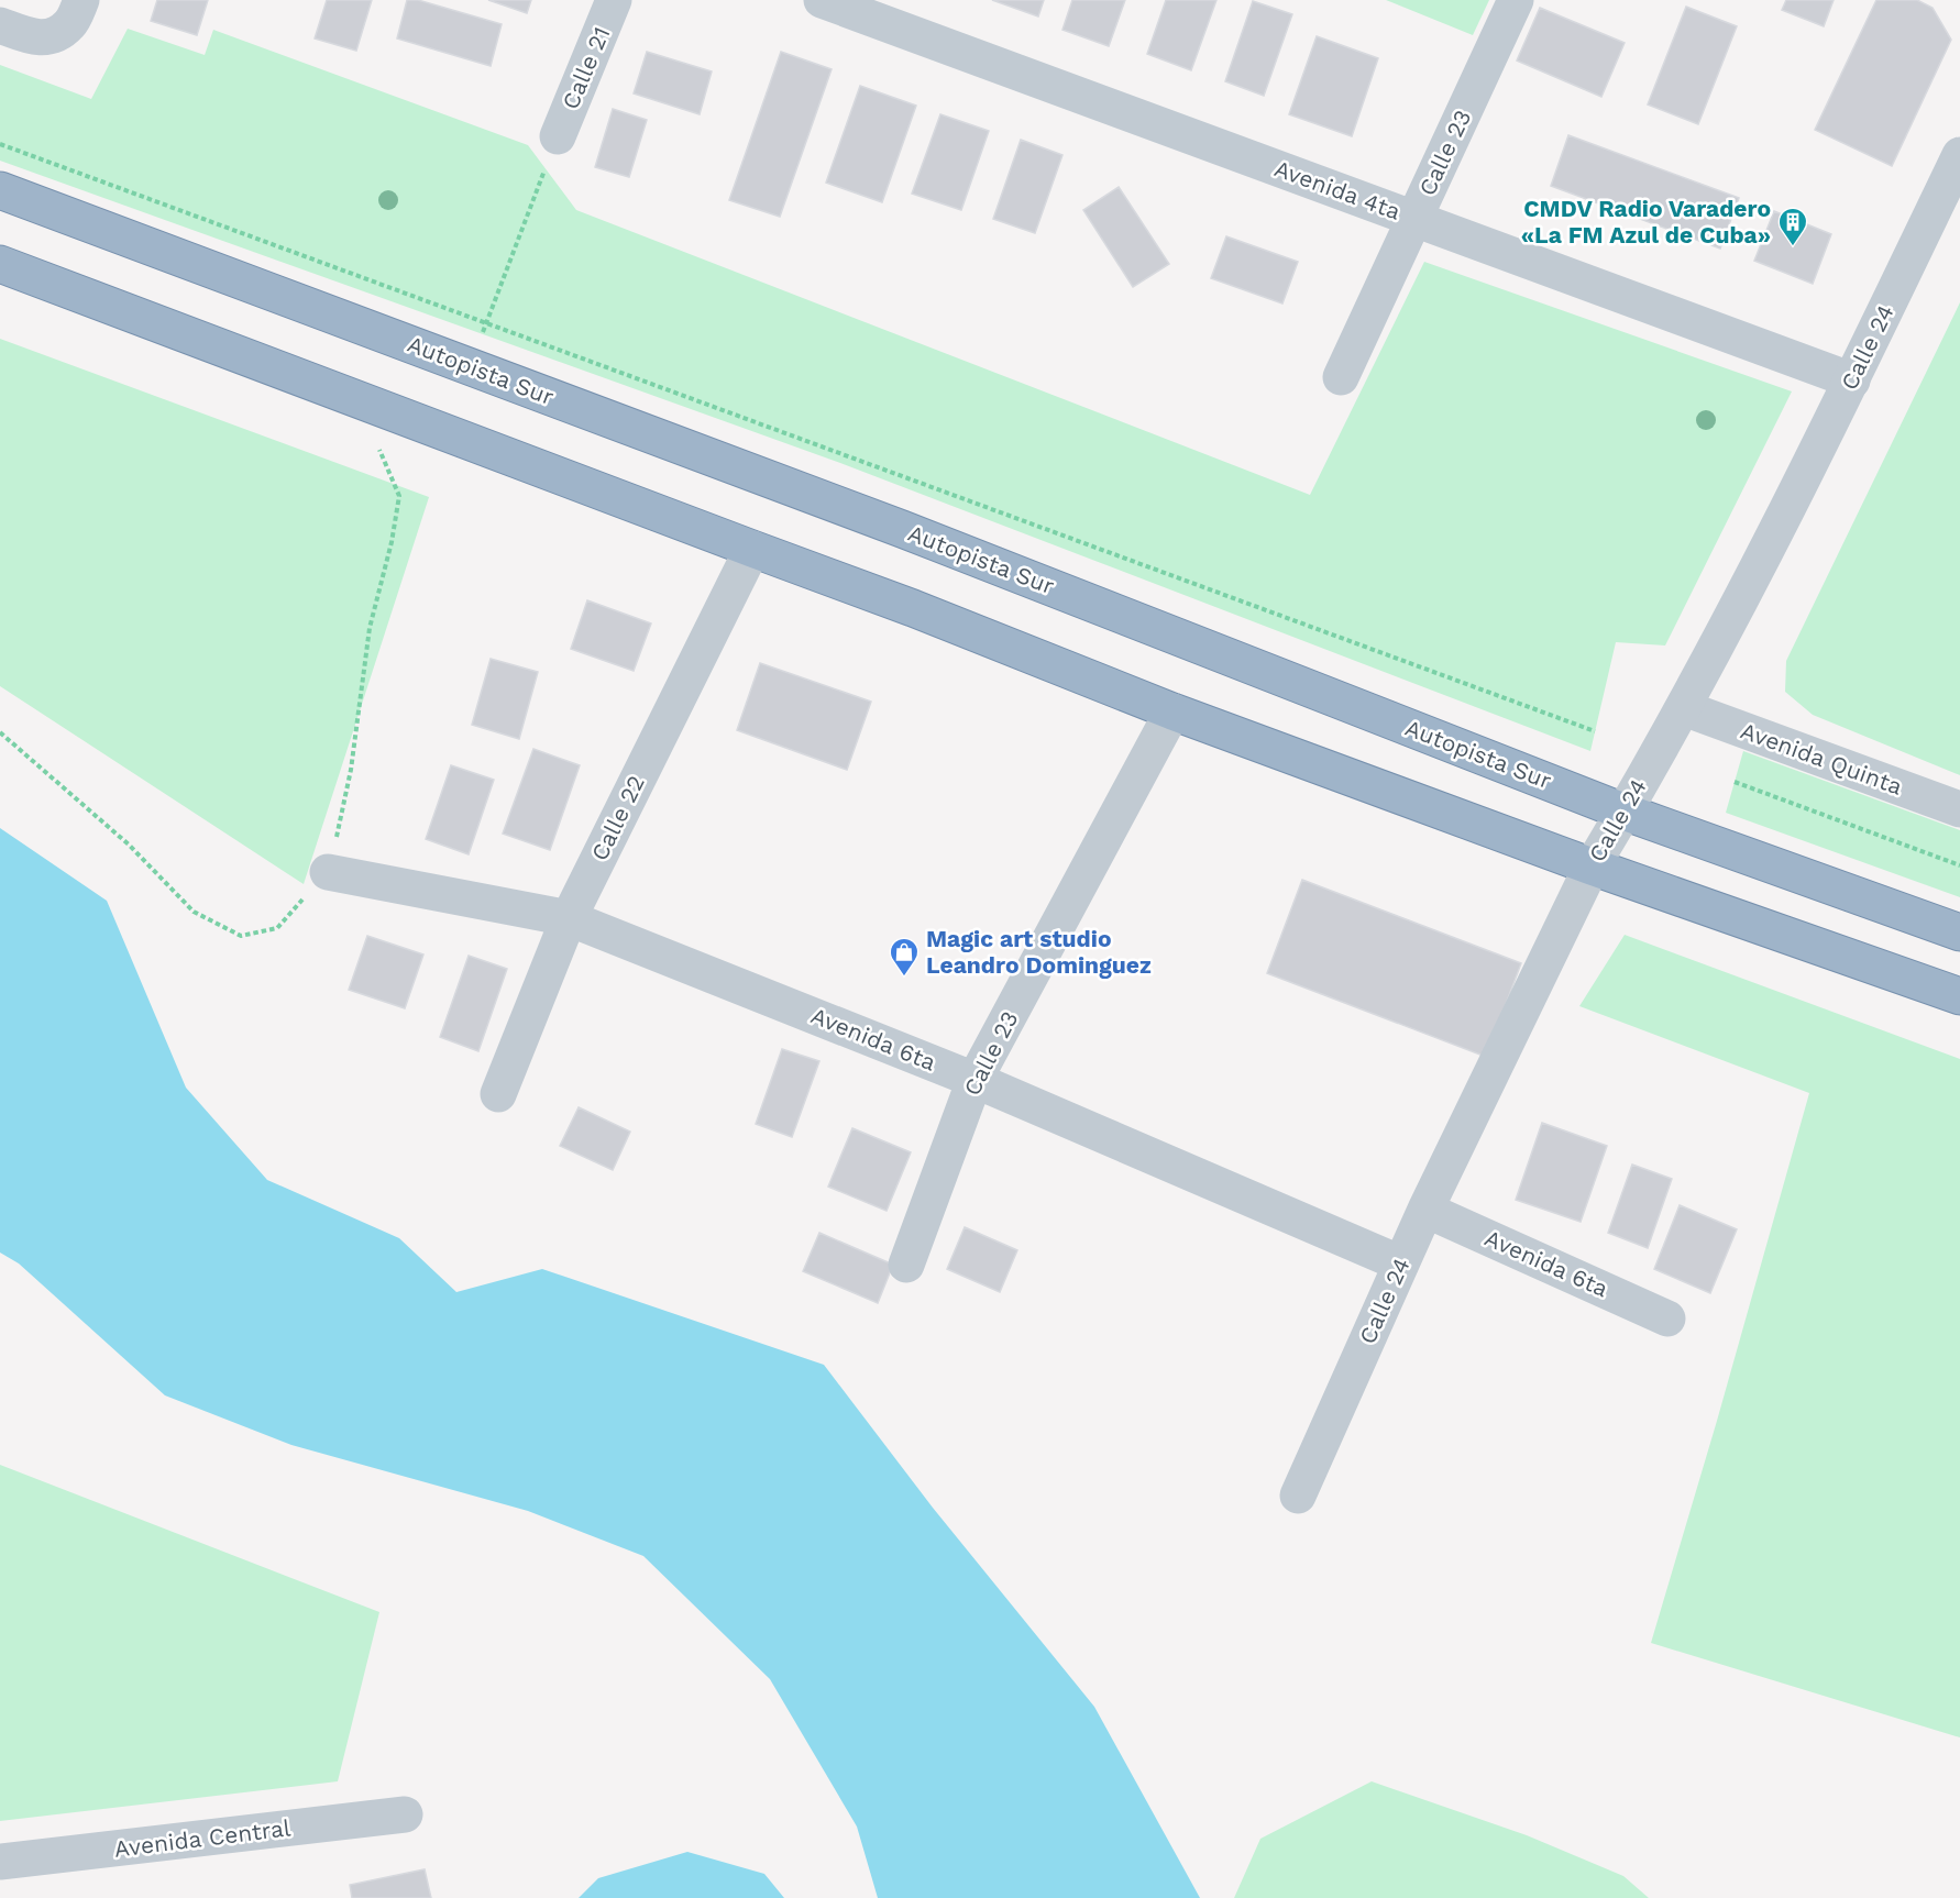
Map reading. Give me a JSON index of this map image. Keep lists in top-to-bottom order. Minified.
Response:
{"streets":{"highway":["Autopista Sur"],"street":["Calle 21","Calle 23","Avenida 4ta","Calle 24","Avenida Quinta","Calle 22","Avenida 6ta","Avenida Central"]},"crossings":[["Calle 23","Avenida 4ta"],["Calle 23","Avenida 6ta"],["Avenida 4ta","Calle 24"],["Calle 24","Autopista Sur"],["Calle 24","Avenida Quinta"],["Calle 24","Avenida 6ta"],["Calle 22","Avenida 6ta"]],"places":{"building":["CMDV Radio Varadero «La FM Azul de Cuba»"],"shop":["Magic art studio Leandro Dominguez"]}}
